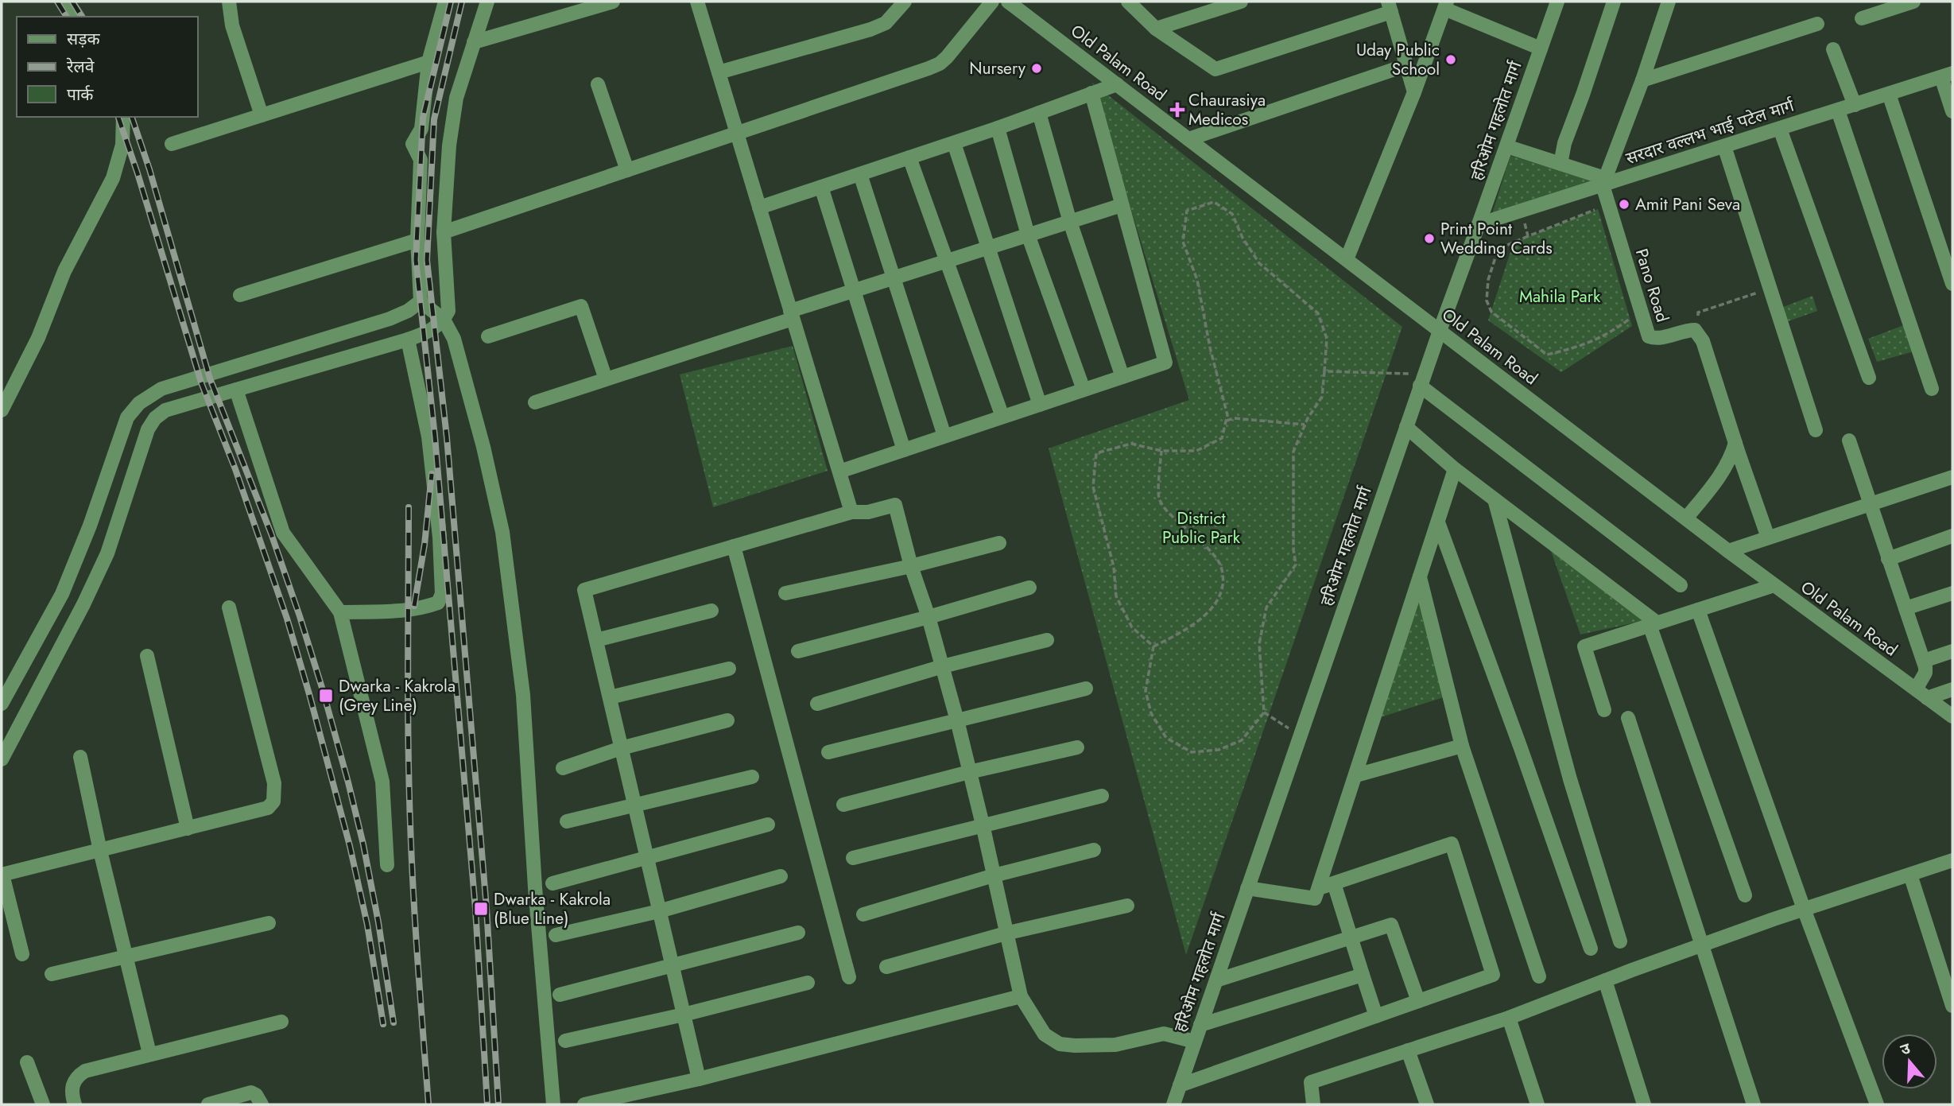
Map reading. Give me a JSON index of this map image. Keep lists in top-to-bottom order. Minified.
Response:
{"streets":{"street":["Old Palam Road","हरिओम गहलोत मार्ग","सरदार वल्लभ भाई पटेल मार्ग","Pano Road"]},"crossings":[["Old Palam Road","हरिओम गहलोत मार्ग"],["हरिओम गहलोत मार्ग","सरदार वल्लभ भाई पटेल मार्ग"],["सरदार वल्लभ भाई पटेल मार्ग","Pano Road"]],"parks":["Mahila Park","District Public Park"],"places":{"other":["Uday Public School","Nursery","Amit Pani Seva","Print Point Wedding Cards"],"health":["Chaurasiya Medicos"],"transit":["Dwarka - Kakrola (Grey Line)","Dwarka - Kakrola (Blue Line)"]},"legend":["सड़क","रेलवे","पार्क"],"north":"top"}
